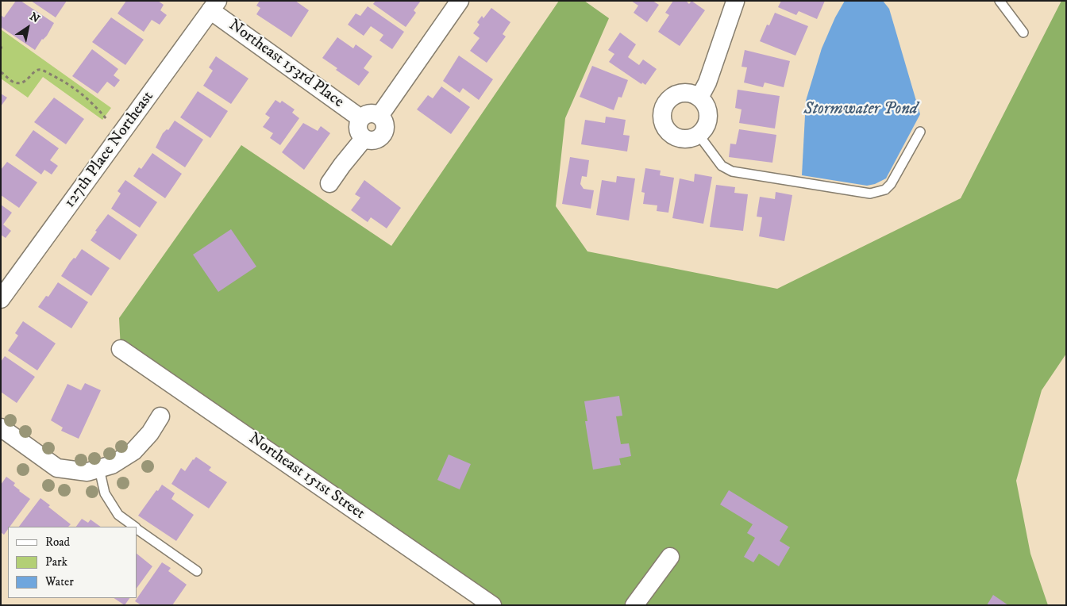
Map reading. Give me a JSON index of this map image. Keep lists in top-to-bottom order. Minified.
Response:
{"streets":{"street":["Northeast 153rd Place","127th Place Northeast","Northeast 151st Street"]},"crossings":[["Northeast 153rd Place","127th Place Northeast"]],"water":["Stormwater Pond"],"legend":["Road","Park","Water"],"north":"top right"}
